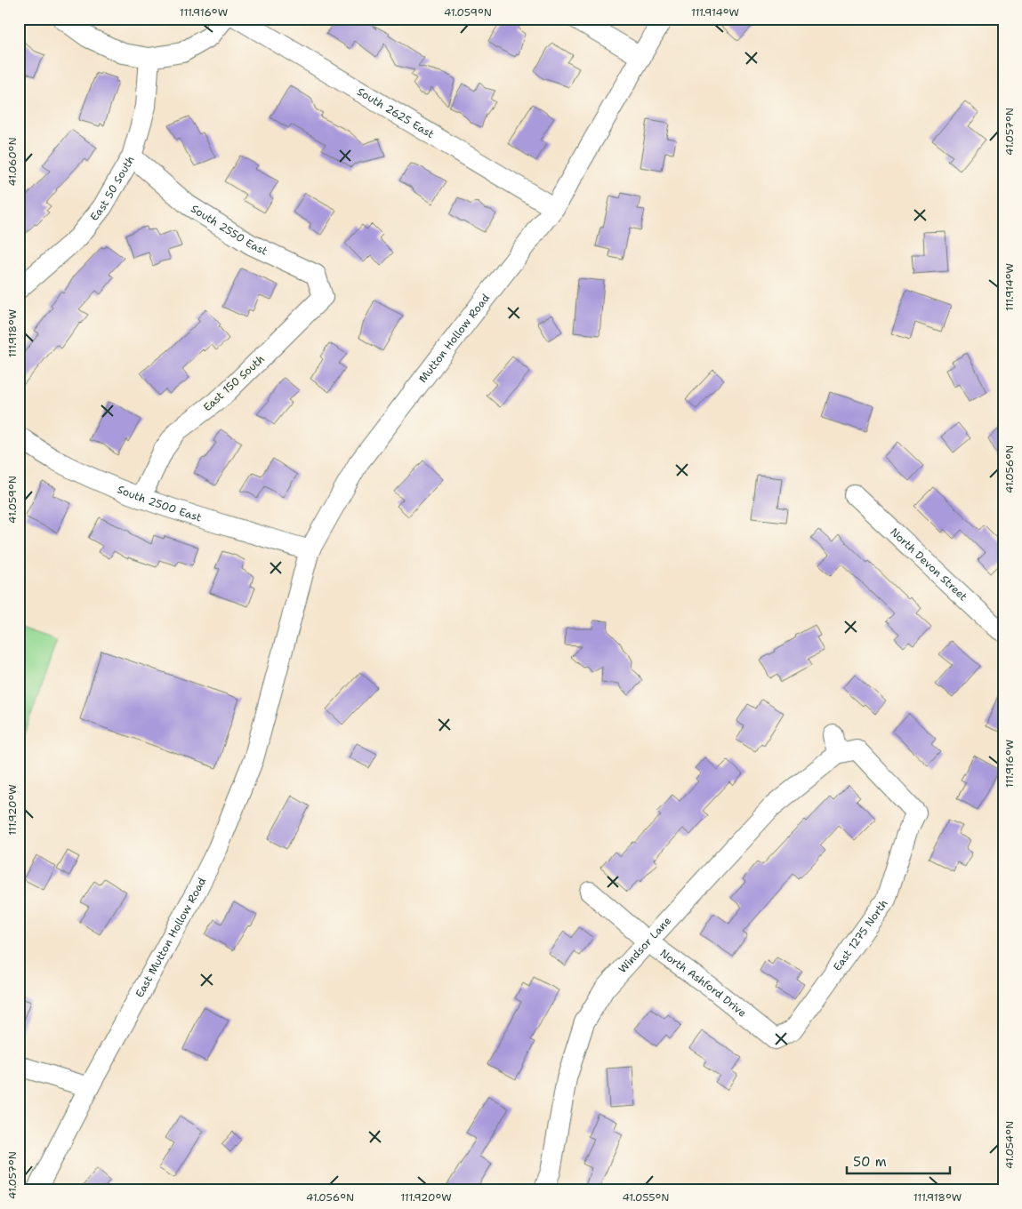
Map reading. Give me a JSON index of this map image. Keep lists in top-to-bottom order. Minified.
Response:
{"streets":{"street":["South 2625 East","East 50 South","South 2550 East","Mutton Hollow Road","East 150 South","South 2500 East","North Devon Street","East 1275 North","East Mutton Hollow Road","Windsor Lane","North Ashford Drive"]},"crossings":[["South 2625 East","Mutton Hollow Road"],["East 50 South","South 2550 East"],["South 2550 East","East 150 South"],["Mutton Hollow Road","South 2500 East"],["Mutton Hollow Road","East Mutton Hollow Road"],["East 150 South","South 2500 East"],["East 1275 North","Windsor Lane"],["East 1275 North","North Ashford Drive"],["Windsor Lane","North Ashford Drive"]],"scale_bar":"50 m","coordinates":["111.916°W","41.059°N","111.914°W","41.057°N","41.060°N","111.918°W","41.056°N","111.920°W","41.054°N","41.055°N"]}
